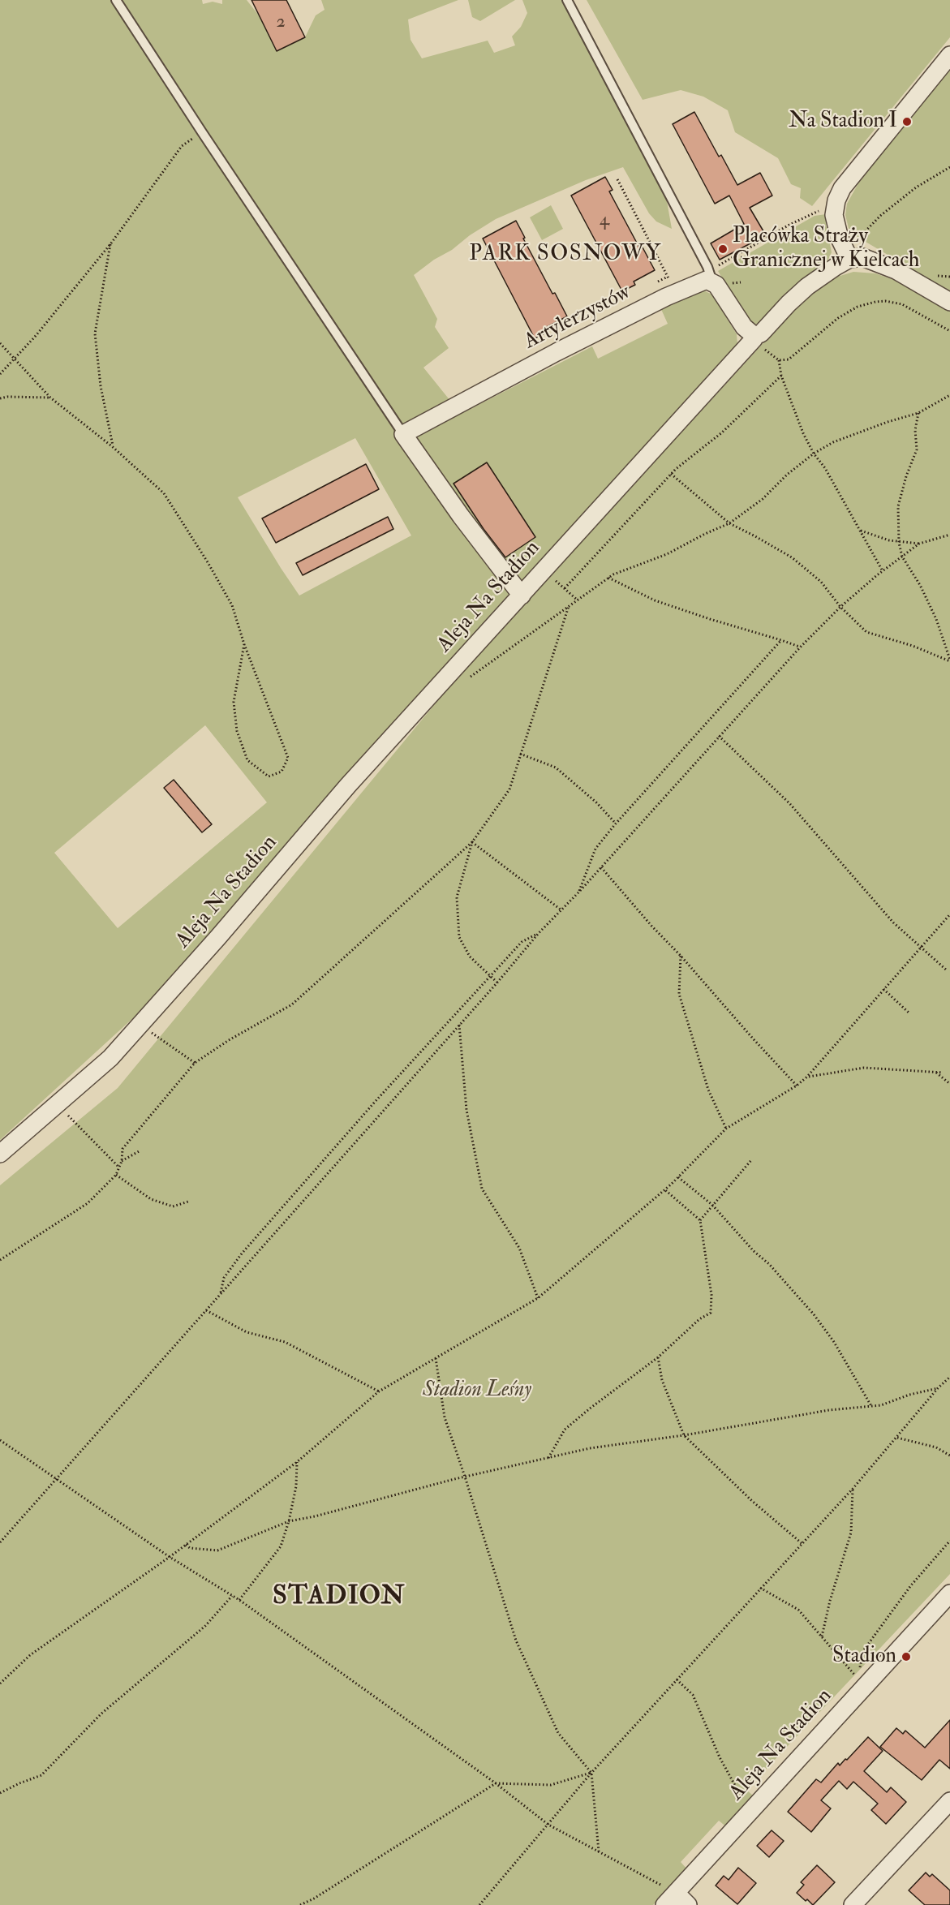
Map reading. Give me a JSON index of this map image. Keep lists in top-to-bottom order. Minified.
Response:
{"streets":{"street":["Artylerzystów","Aleja Na Stadion"]},"districts":["PARK SOSNOWY","STADION"],"parks":["Stadion Leśny"],"places":["Na Stadion I","Placówka Straży Granicznej w Kielcach","Stadion"],"house_numbers":["2","4"]}
